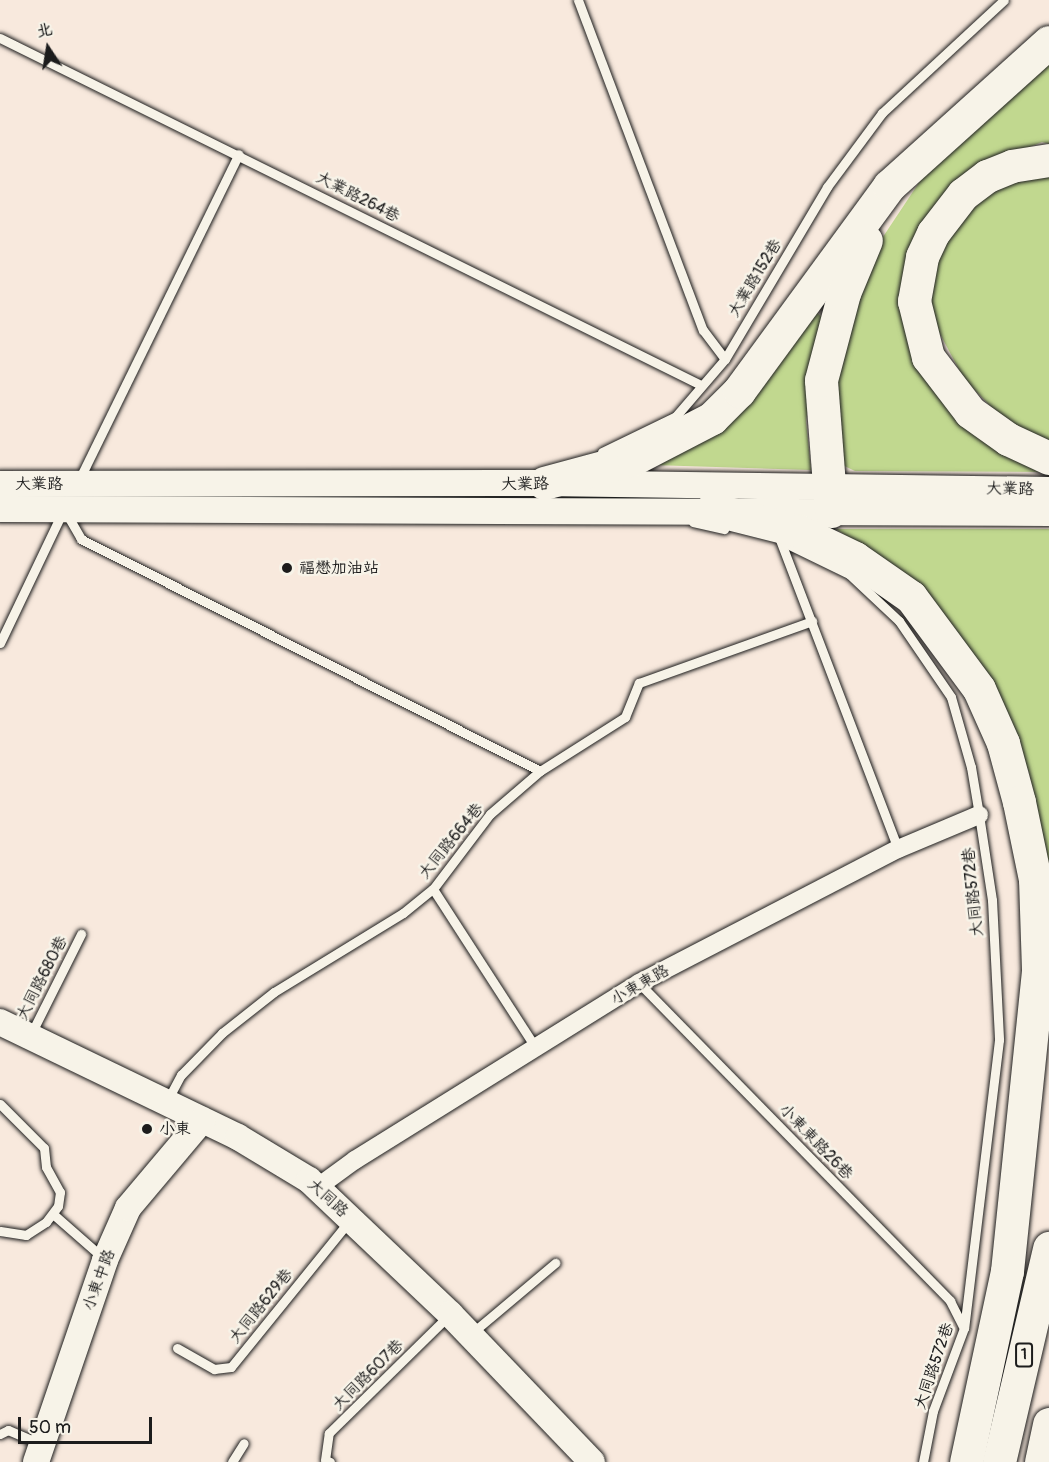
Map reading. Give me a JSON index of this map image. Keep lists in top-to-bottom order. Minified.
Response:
{"streets":{"highway":["1"],"main road":["大業路","大同路","小東中路"],"street":["小東東路"],"lane":["大業路264巷","大業路152巷","大同路664巷","大同路572巷","大同路680巷","小東東路26巷","大同路629巷","大同路607巷"]},"crossings":[["大業路264巷","大業路152巷"],["大同路664巷","大同路"],["大同路572巷","小東東路"],["大同路572巷","小東東路26巷"],["大同路680巷","大同路"],["小東東路","小東東路26巷"],["小東東路","大同路"],["大同路","小東中路"],["大同路","大同路629巷"],["大同路","大同路607巷"]],"places":["福懋加油站","小東"],"scale_bar":"50 m","north":"top"}
